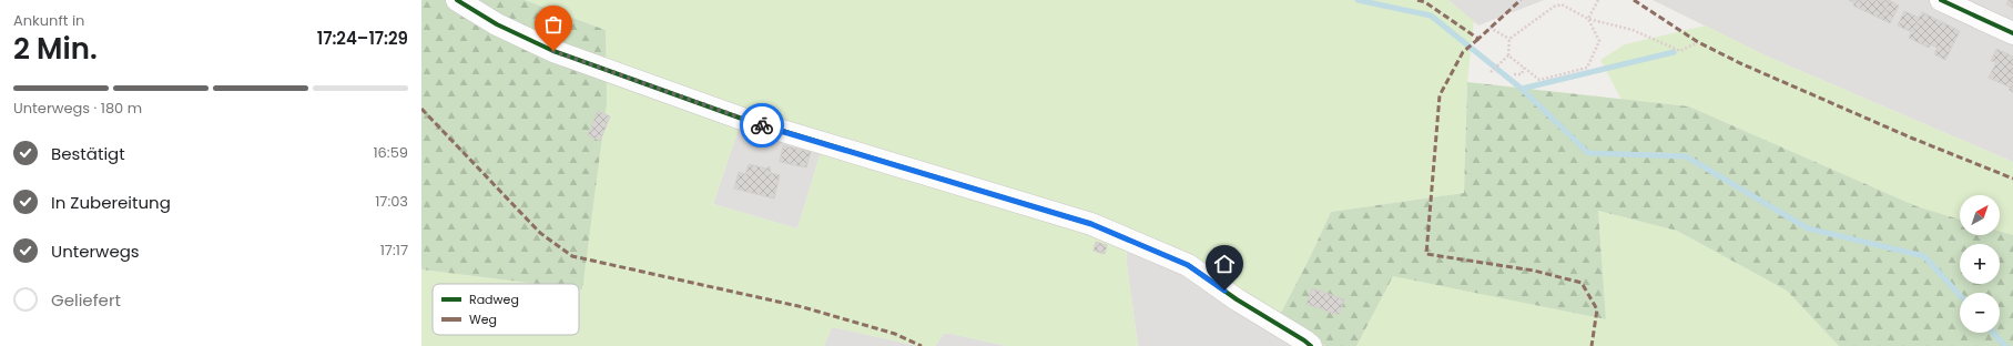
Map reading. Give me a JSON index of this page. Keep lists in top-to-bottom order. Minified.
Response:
{"legend":["Radweg","Weg"],"north":"top right","page":{"heading":["2 Min.","Ankunft in","17:24–17:29"],"bar":"Unterwegs · 180 m","list":[["Bestätigt","16:59"],["In Zubereitung","17:03"],["Unterwegs","17:17"],"Geliefert"],"map_buttons":["+","−"]}}
